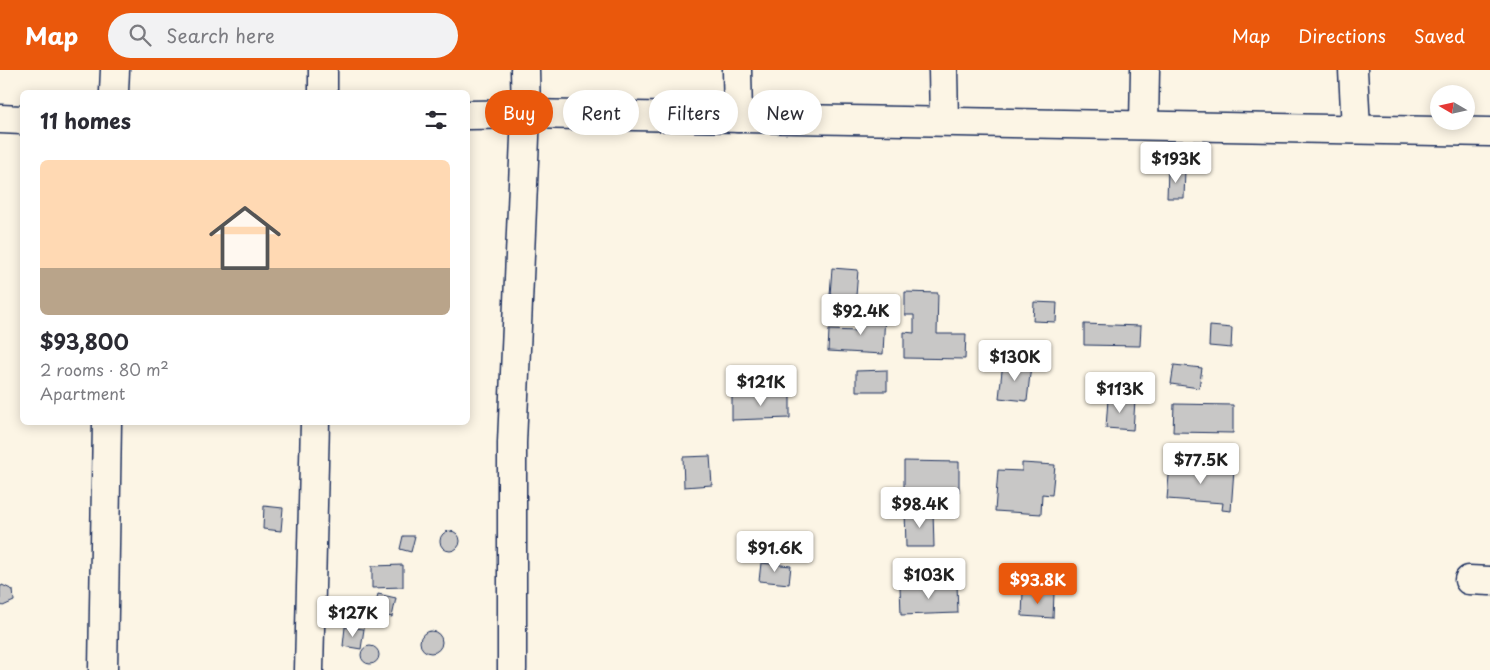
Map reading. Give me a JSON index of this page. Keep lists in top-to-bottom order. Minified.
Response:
{"north":"left","page":{"header":"Map","search":"Search here","nav":["Map","Directions","Saved"],"chip":["Buy","Rent","Filters","New"],"heading":"11 homes","price":["$193K","$92.4K","$130K","$121K","$113K","$77.5K","$98.4K","$91.6K","$103K","$93.8K","$127K"],"list":[{"name":"$93,800","note":"2 rooms · 80 m² · Apartment"}]}}
